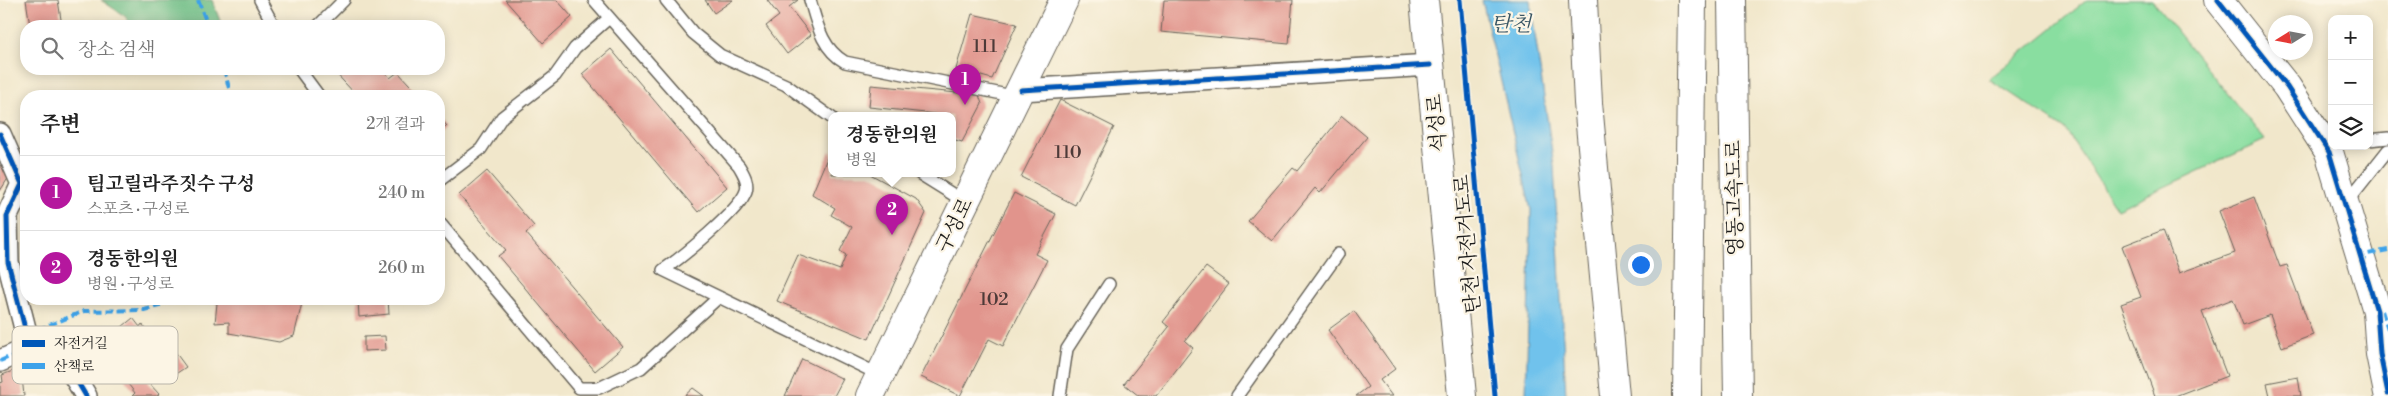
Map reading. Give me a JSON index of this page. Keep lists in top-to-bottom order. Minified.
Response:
{"streets":{"main road":["석성로","영동고속도로","구성로"],"cycle path":["탄천 자전거도로"]},"water":["탄천"],"house_numbers":["111","110","102"],"legend":["자전거길","산책로"],"north":"left","page":{"map_buttons":["+","−"],"search":"장소 검색","pins":["1","2"],"heading":["주변","2개 결과"],"popup":["경동한의원","병원"],"list":[{"mark":"1","name":"팀고릴라주짓수 구성","note":"스포츠 · 구성로","value":"240 m"},{"mark":"2","name":"경동한의원","note":"병원 · 구성로","value":"260 m"}]}}
